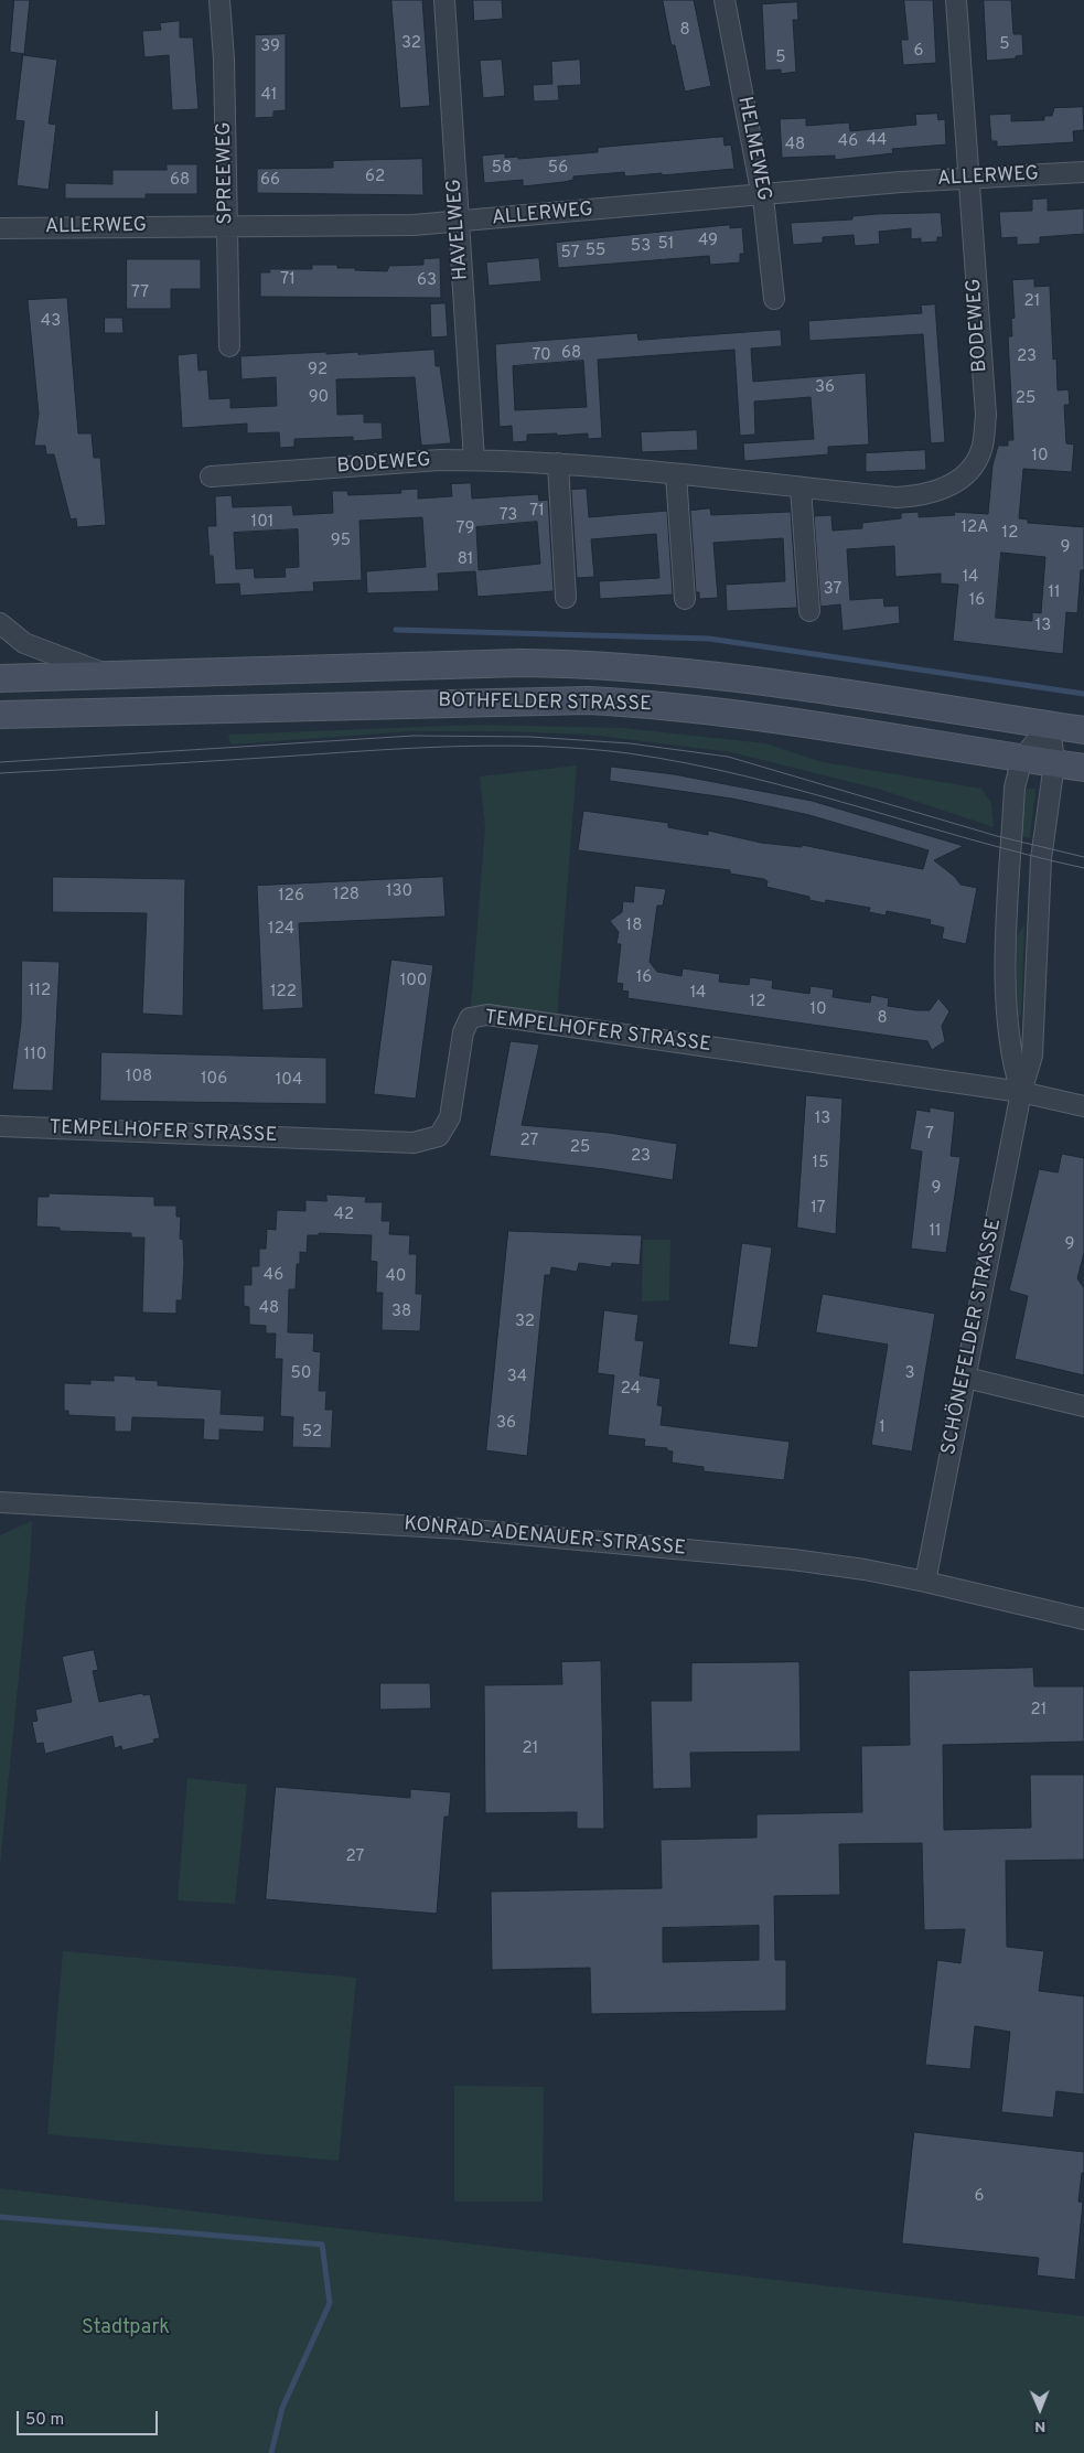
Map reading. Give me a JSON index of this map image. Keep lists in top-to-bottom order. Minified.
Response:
{"streets":{"main road":["BOTHFELDER STRASSE"],"street":["HELMEWEG","SPREEWEG","ALLERWEG","HAVELWEG","BODEWEG","TEMPELHOFER STRASSE","SCHÖNEFELDER STRASSE","KONRAD-ADENAUER-STRASSE"]},"crossings":[["HELMEWEG","ALLERWEG"],["SPREEWEG","ALLERWEG"],["ALLERWEG","HAVELWEG"],["ALLERWEG","BODEWEG"],["HAVELWEG","BODEWEG"],["BOTHFELDER STRASSE","SCHÖNEFELDER STRASSE"],["TEMPELHOFER STRASSE","SCHÖNEFELDER STRASSE"],["SCHÖNEFELDER STRASSE","KONRAD-ADENAUER-STRASSE"]],"parks":["Stadtpark"],"house_numbers":["8","32","5","39","6","5","41","44","46","48","58","56","62","68","66","49","51","53","55","57","71","63","77","21","43","68","70","23","92","36","90","25","10","71","73","101","12A","79","12","95","9","81","14","37","11","16","13","130","128","126","18","124","16","100","112","122","14","12","10","8","110","108","106","104","13","7","27","25","23","15","9","17","42","11","9","46","40","48","38","32","50","3","34","24","36","1","52","21","21","27","6"],"scale_bar":"50 m","north":"bottom"}
